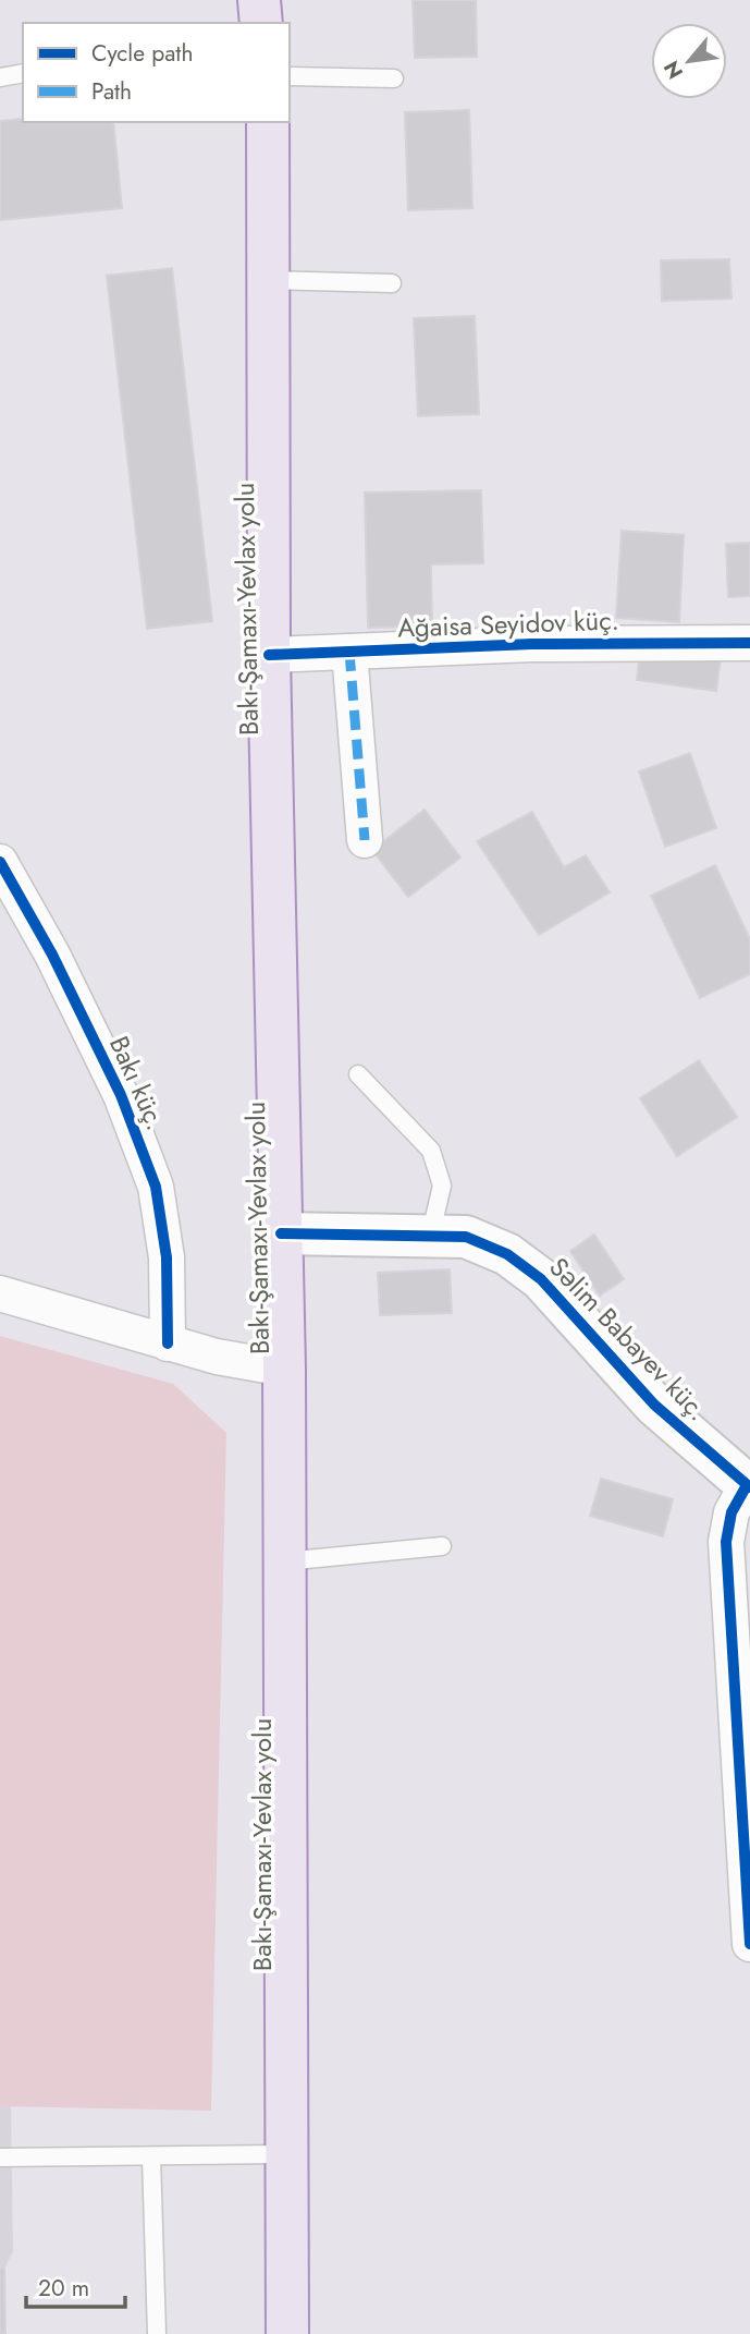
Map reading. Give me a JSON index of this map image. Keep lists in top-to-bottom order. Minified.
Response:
{"streets":{"highway":["Bakı-Şamaxı-Yevlax yolu"],"street":["Ağaisa Seyidov küç.","Bakı küç.","Səlim Babayev küç."]},"crossings":[["Bakı-Şamaxı-Yevlax yolu","Ağaisa Seyidov küç."],["Bakı-Şamaxı-Yevlax yolu","Səlim Babayev küç."]],"legend":["Cycle path","Path"],"scale_bar":"20 m","north":"bottom left"}
